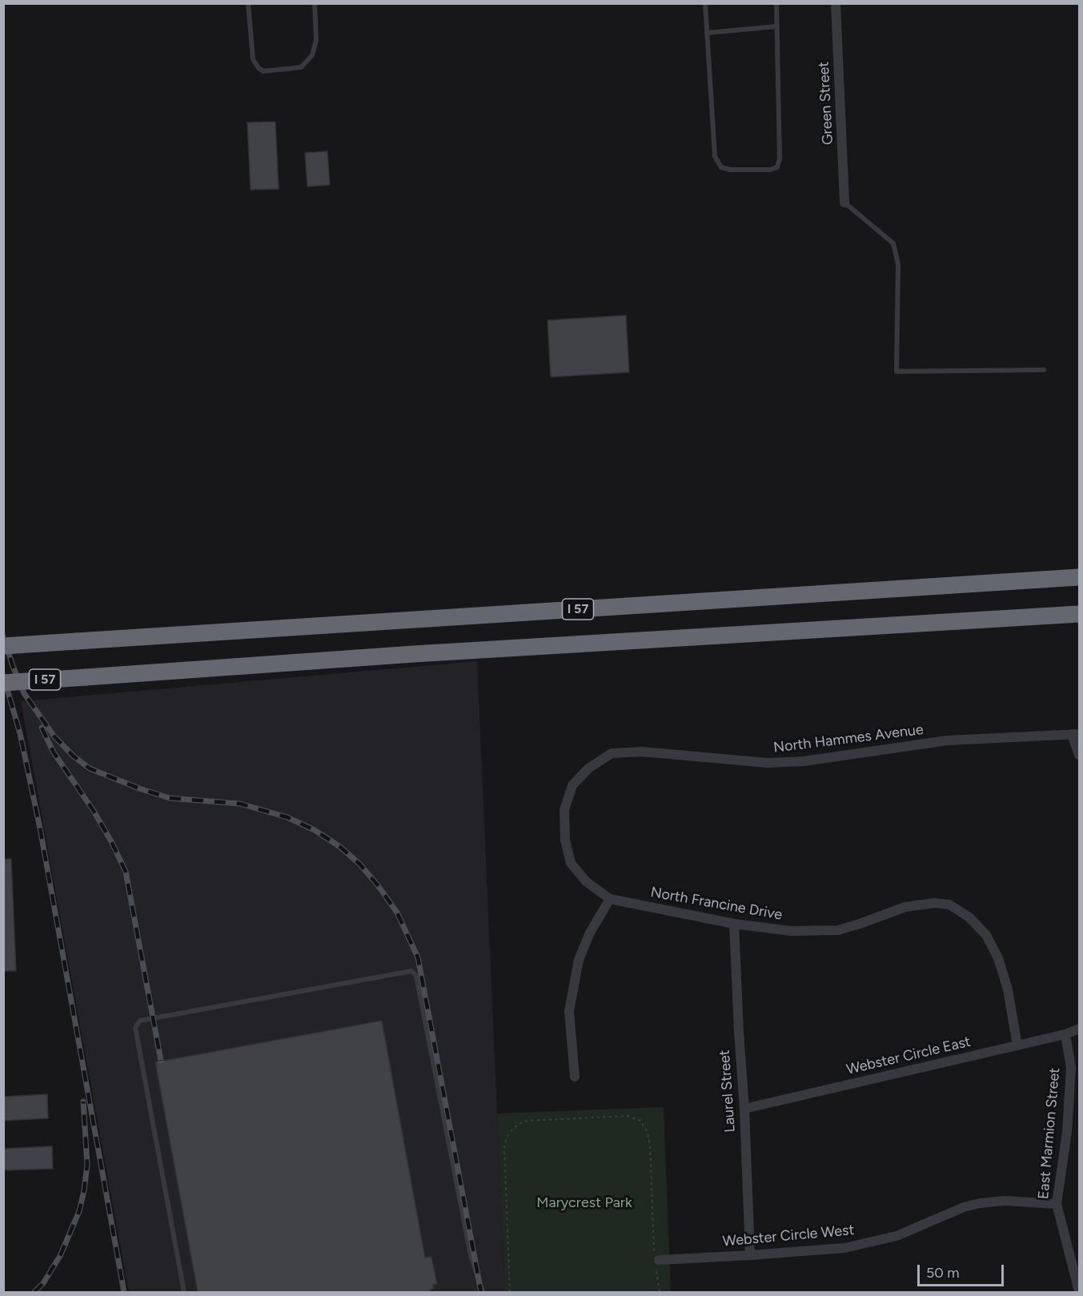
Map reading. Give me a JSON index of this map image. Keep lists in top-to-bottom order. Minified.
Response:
{"streets":{"highway":["I 57"],"street":["Green Street","North Hammes Avenue","North Francine Drive","Webster Circle East","Laurel Street","East Marmion Street","Webster Circle West"]},"crossings":[["North Hammes Avenue","North Francine Drive"],["North Francine Drive","Webster Circle East"],["North Francine Drive","Laurel Street"],["Webster Circle East","Laurel Street"],["Webster Circle East","East Marmion Street"],["Laurel Street","Webster Circle West"],["East Marmion Street","Webster Circle West"]],"parks":["Marycrest Park"],"scale_bar":"50 m"}
